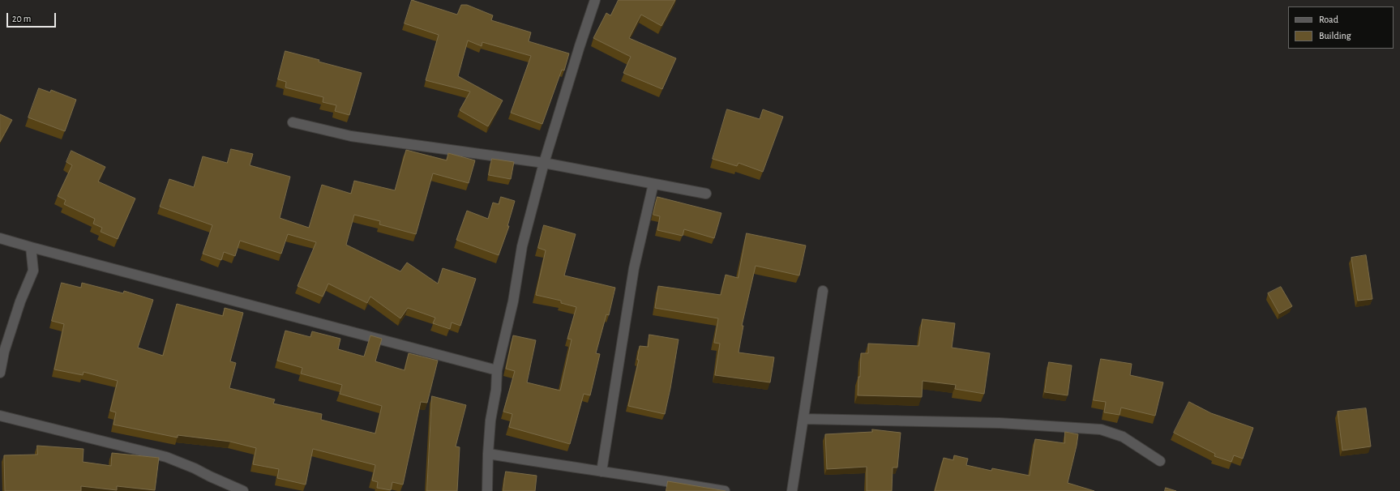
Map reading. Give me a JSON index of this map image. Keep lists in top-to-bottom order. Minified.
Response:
{"legend":["Road","Building"],"scale_bar":"20 m"}
